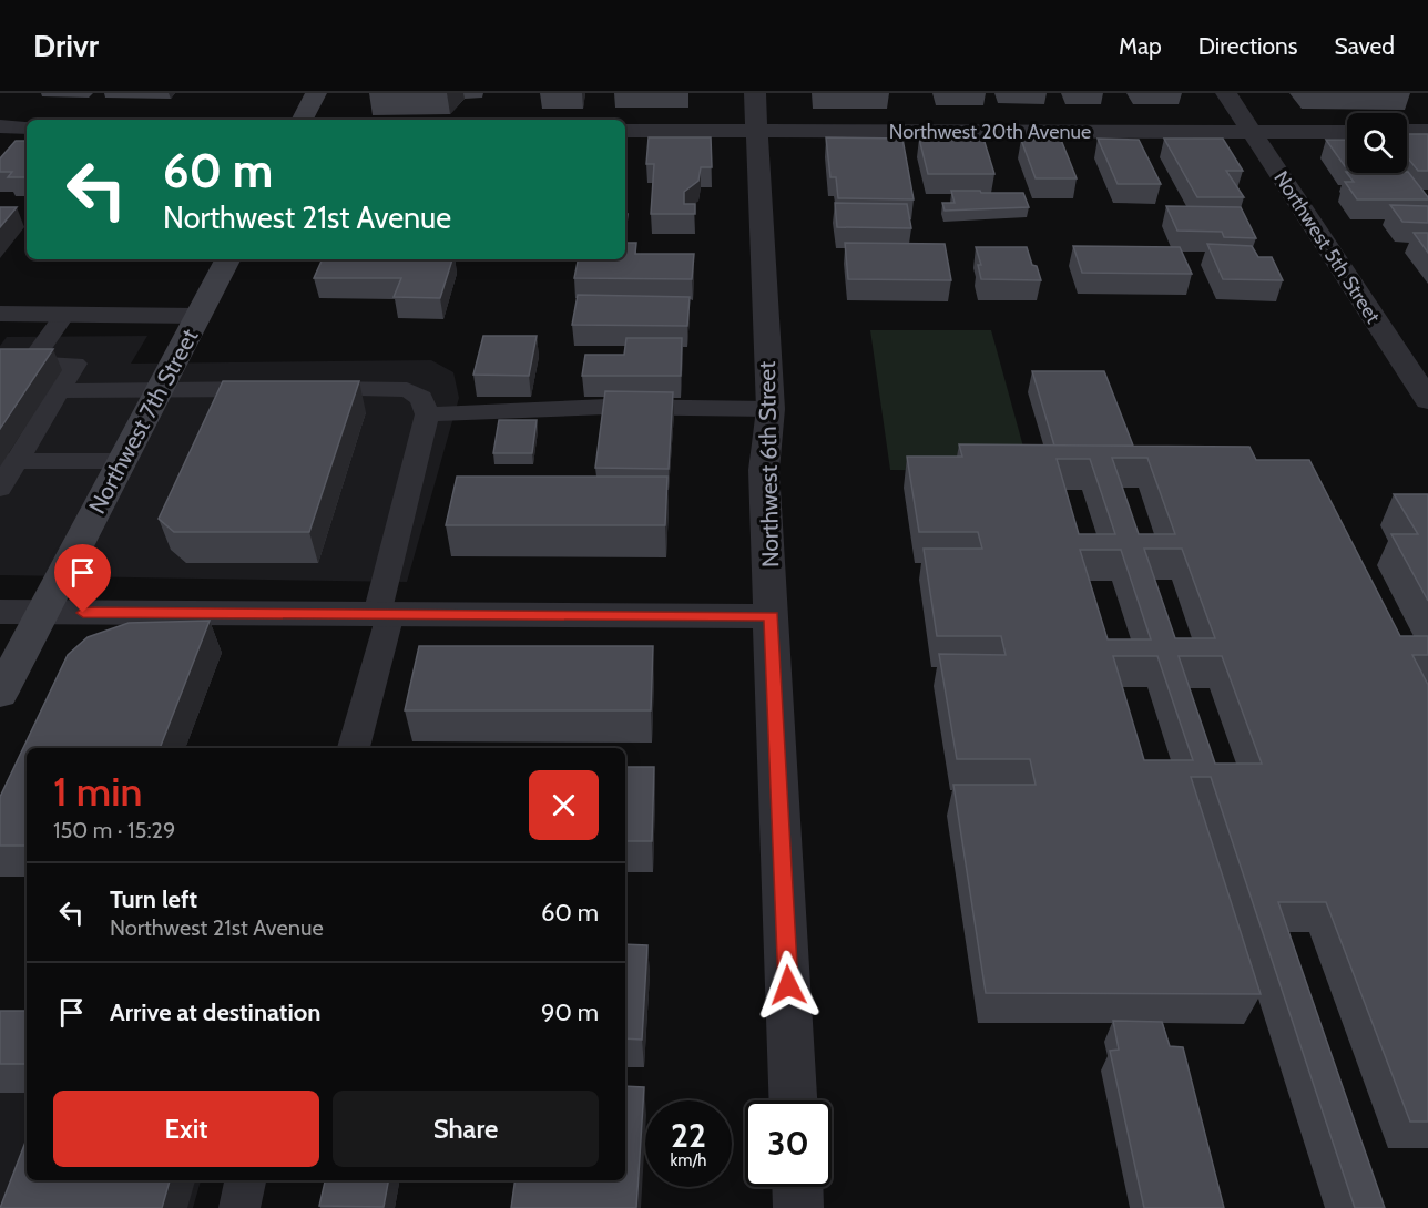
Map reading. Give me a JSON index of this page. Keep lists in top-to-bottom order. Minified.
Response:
{"streets":{"main road":["Northwest 7th Street"],"street":["Northwest 20th Avenue","Northwest 5th Street","Northwest 6th Street"]},"crossings":[["Northwest 20th Avenue","Northwest 5th Street"],["Northwest 20th Avenue","Northwest 6th Street"]],"page":{"header":"Drivr","nav":["Map","Directions","Saved"],"turn":["60 m","Northwest 21st Avenue"],"heading":["1 min","150 m · 15:29"],"list":[{"name":"Turn left","note":"Northwest 21st Avenue","value":"60 m"},{"name":"Arrive at destination","value":"90 m"}],"buttons":["Exit","Share"],"speed":"22 km/h","limit":"30"}}
